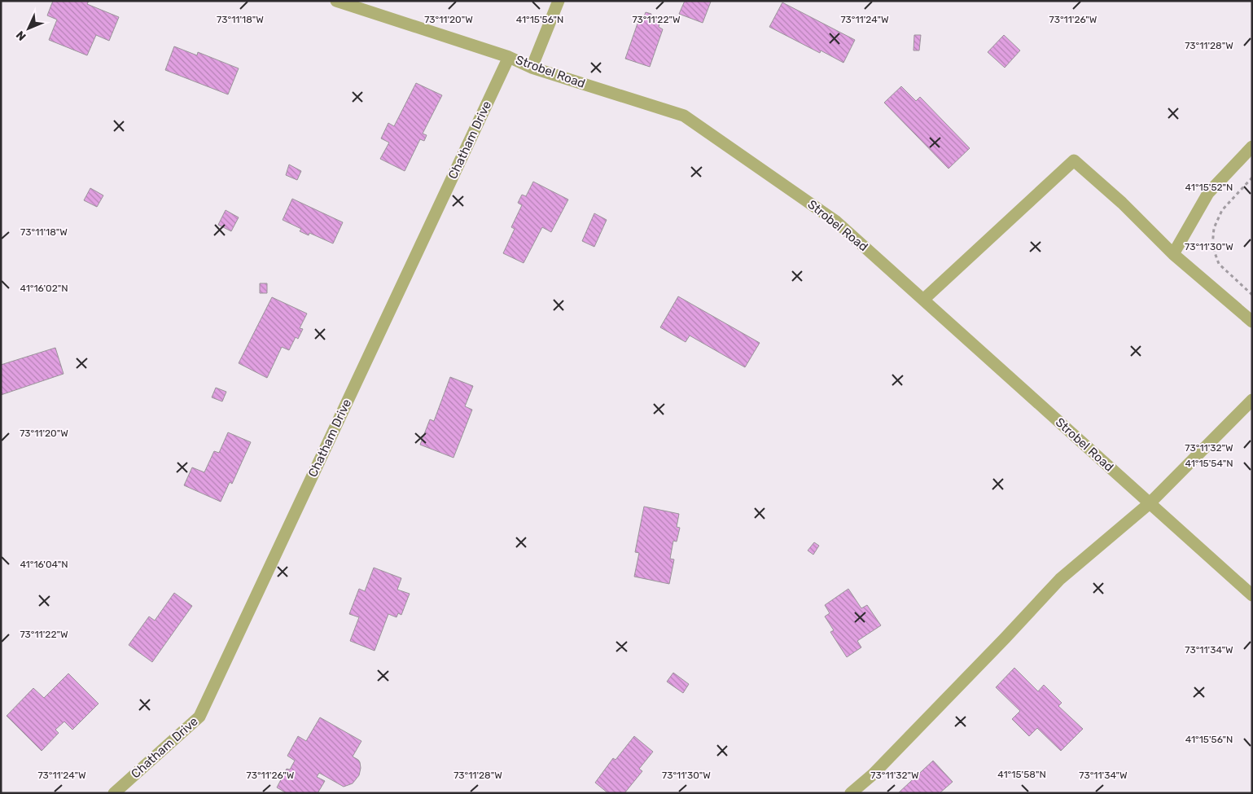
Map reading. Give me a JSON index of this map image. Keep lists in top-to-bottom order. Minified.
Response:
{"streets":{"street":["Strobel Road","Chatham Drive"]},"crossings":[["Strobel Road","Chatham Drive"]],"north":"bottom left","coordinates":["73°11'18\"W","73°11'20\"W","73°11'22\"W","73°11'24\"W","73°11'26\"W","41°15'56\"N","73°11'28\"W","41°15'52\"N","73°11'30\"W","41°16'02\"N","73°11'32\"W","41°15'54\"N","41°16'04\"N","73°11'34\"W","41°15'58\"N"]}
